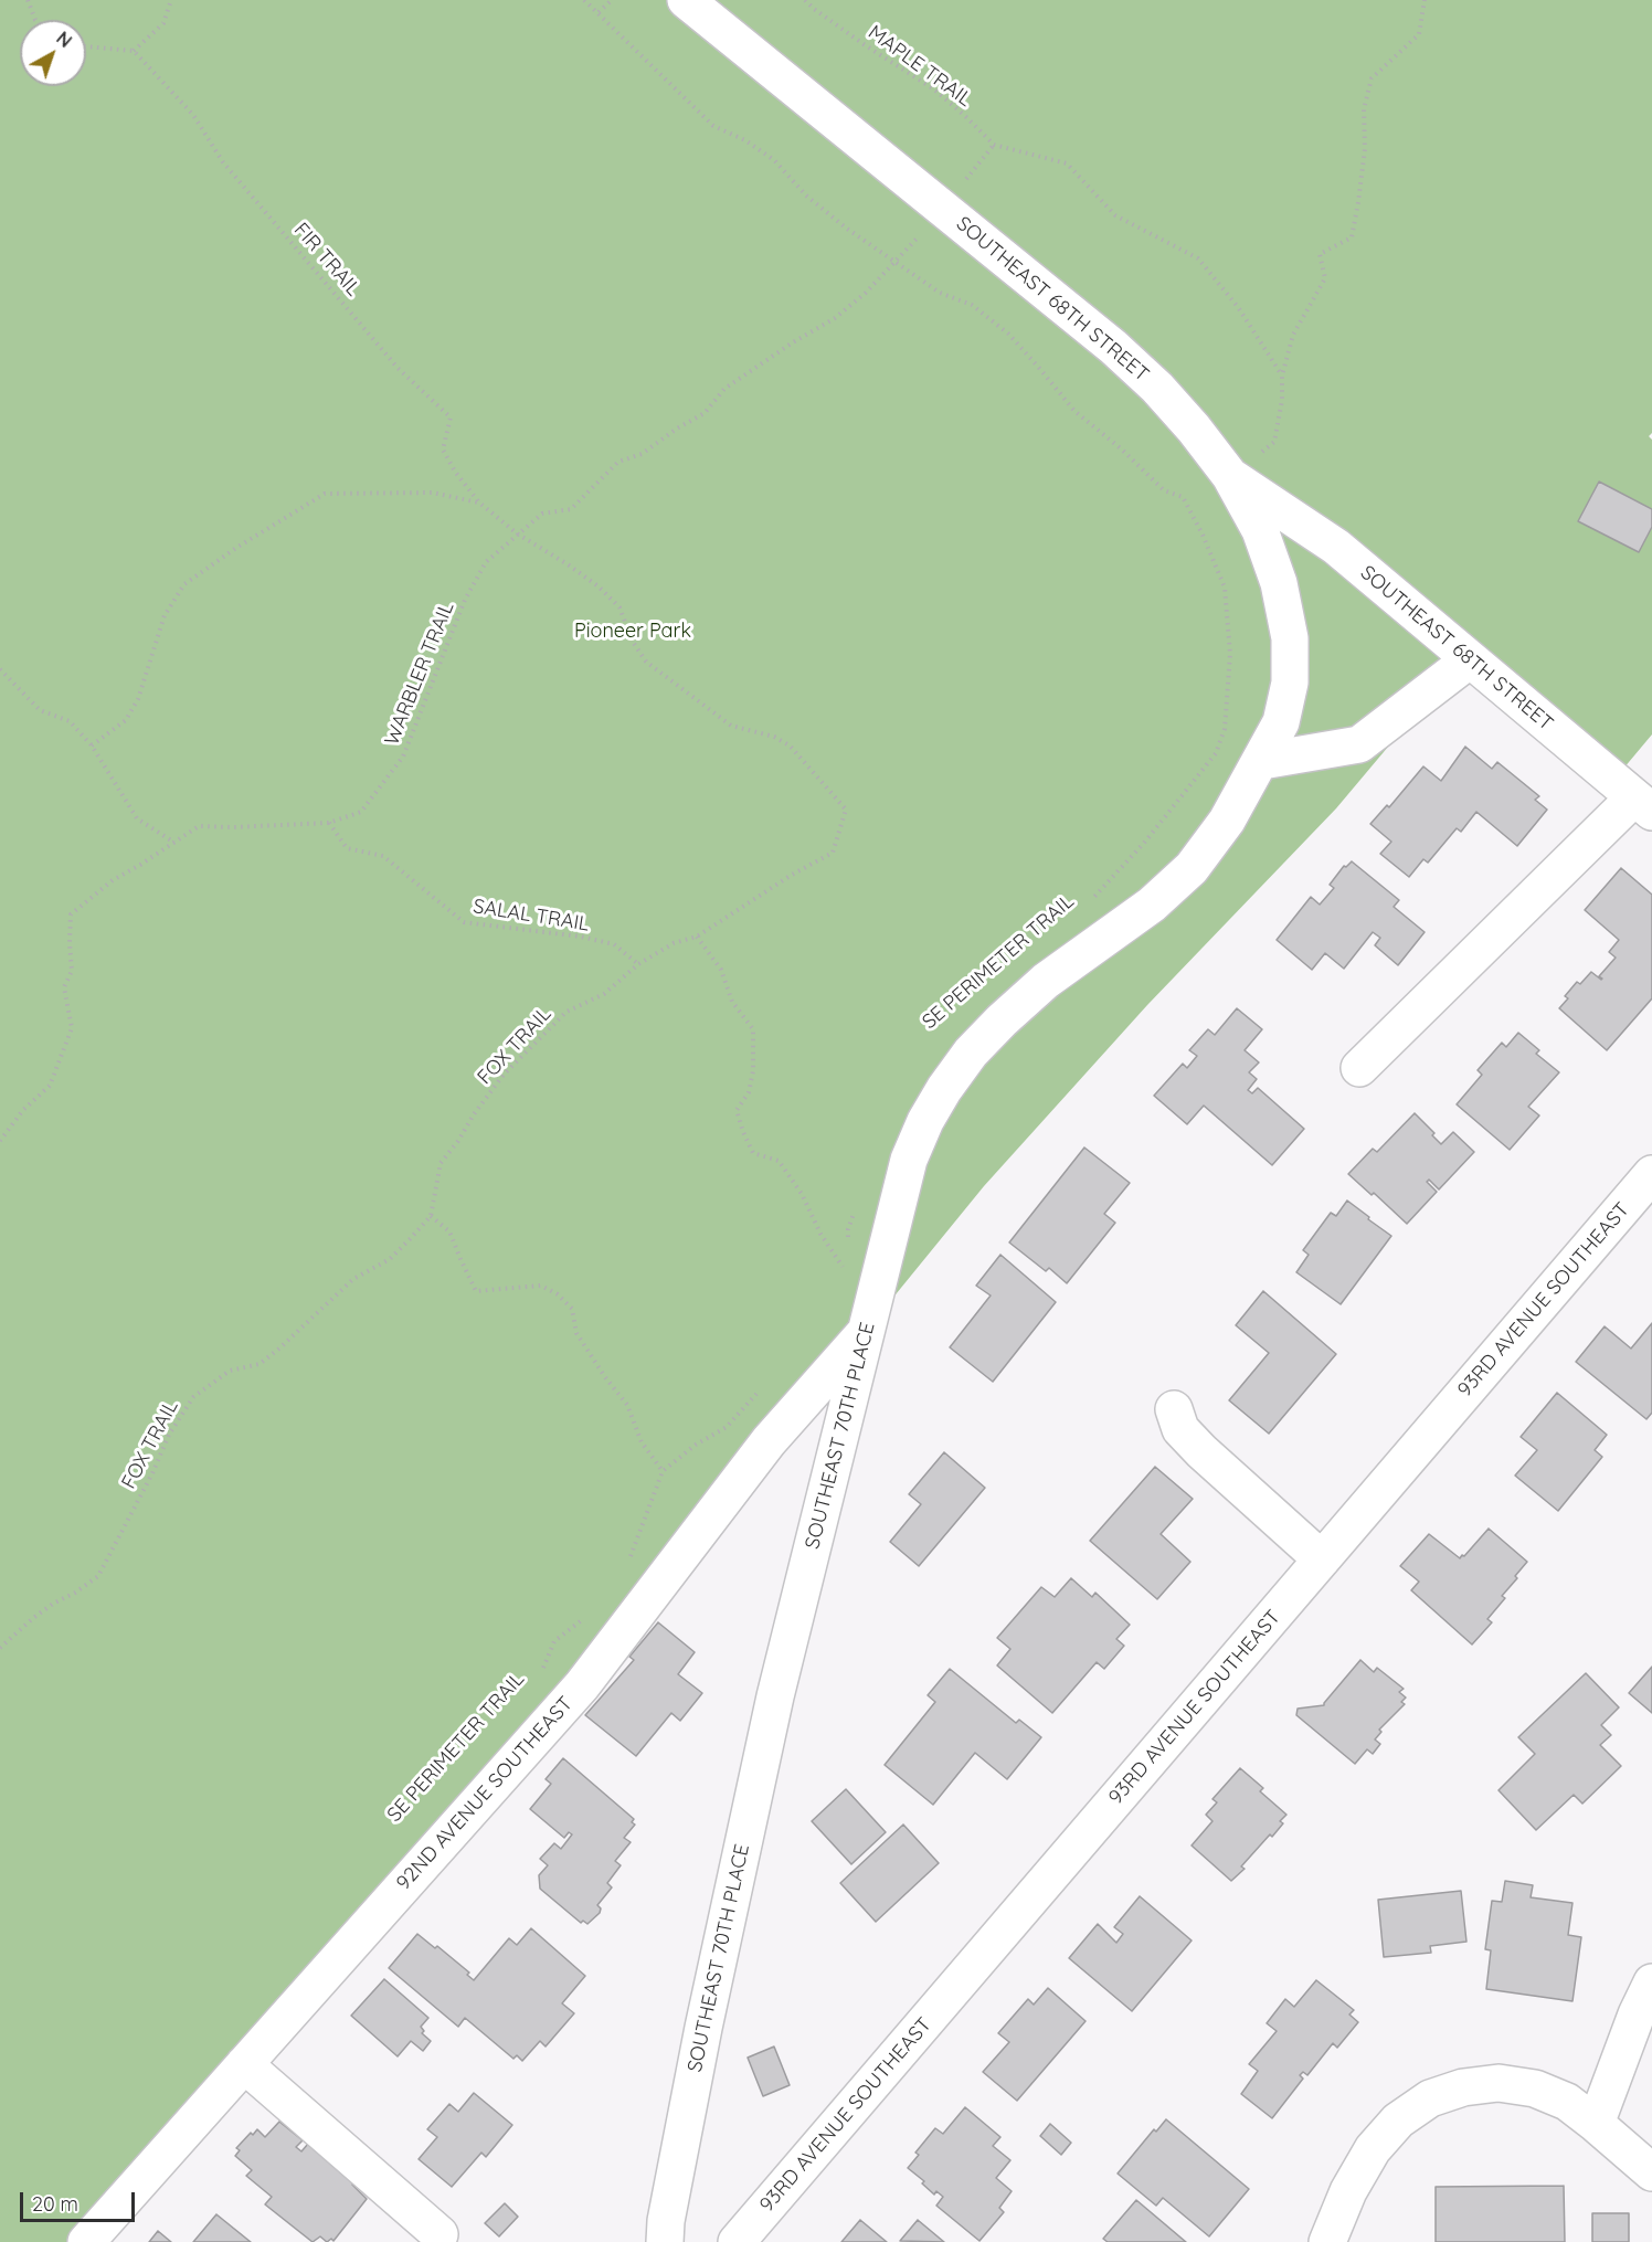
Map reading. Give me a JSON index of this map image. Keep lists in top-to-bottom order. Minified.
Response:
{"streets":{"street":["SOUTHEAST 68TH STREET","93RD AVENUE SOUTHEAST","SOUTHEAST 70TH PLACE","92ND AVENUE SOUTHEAST"],"path":["MAPLE TRAIL","FIR TRAIL","WARBLER TRAIL","SALAL TRAIL","SE PERIMETER TRAIL","FOX TRAIL"]},"crossings":[["FIR TRAIL","WARBLER TRAIL"],["FIR TRAIL","FOX TRAIL"],["SOUTHEAST 68TH STREET","SOUTHEAST 70TH PLACE"],["WARBLER TRAIL","SALAL TRAIL"],["WARBLER TRAIL","SE PERIMETER TRAIL"],["WARBLER TRAIL","FOX TRAIL"],["SALAL TRAIL","FOX TRAIL"],["SOUTHEAST 70TH PLACE","92ND AVENUE SOUTHEAST"]],"parks":["Pioneer Park"],"scale_bar":"20 m","north":"top right"}
